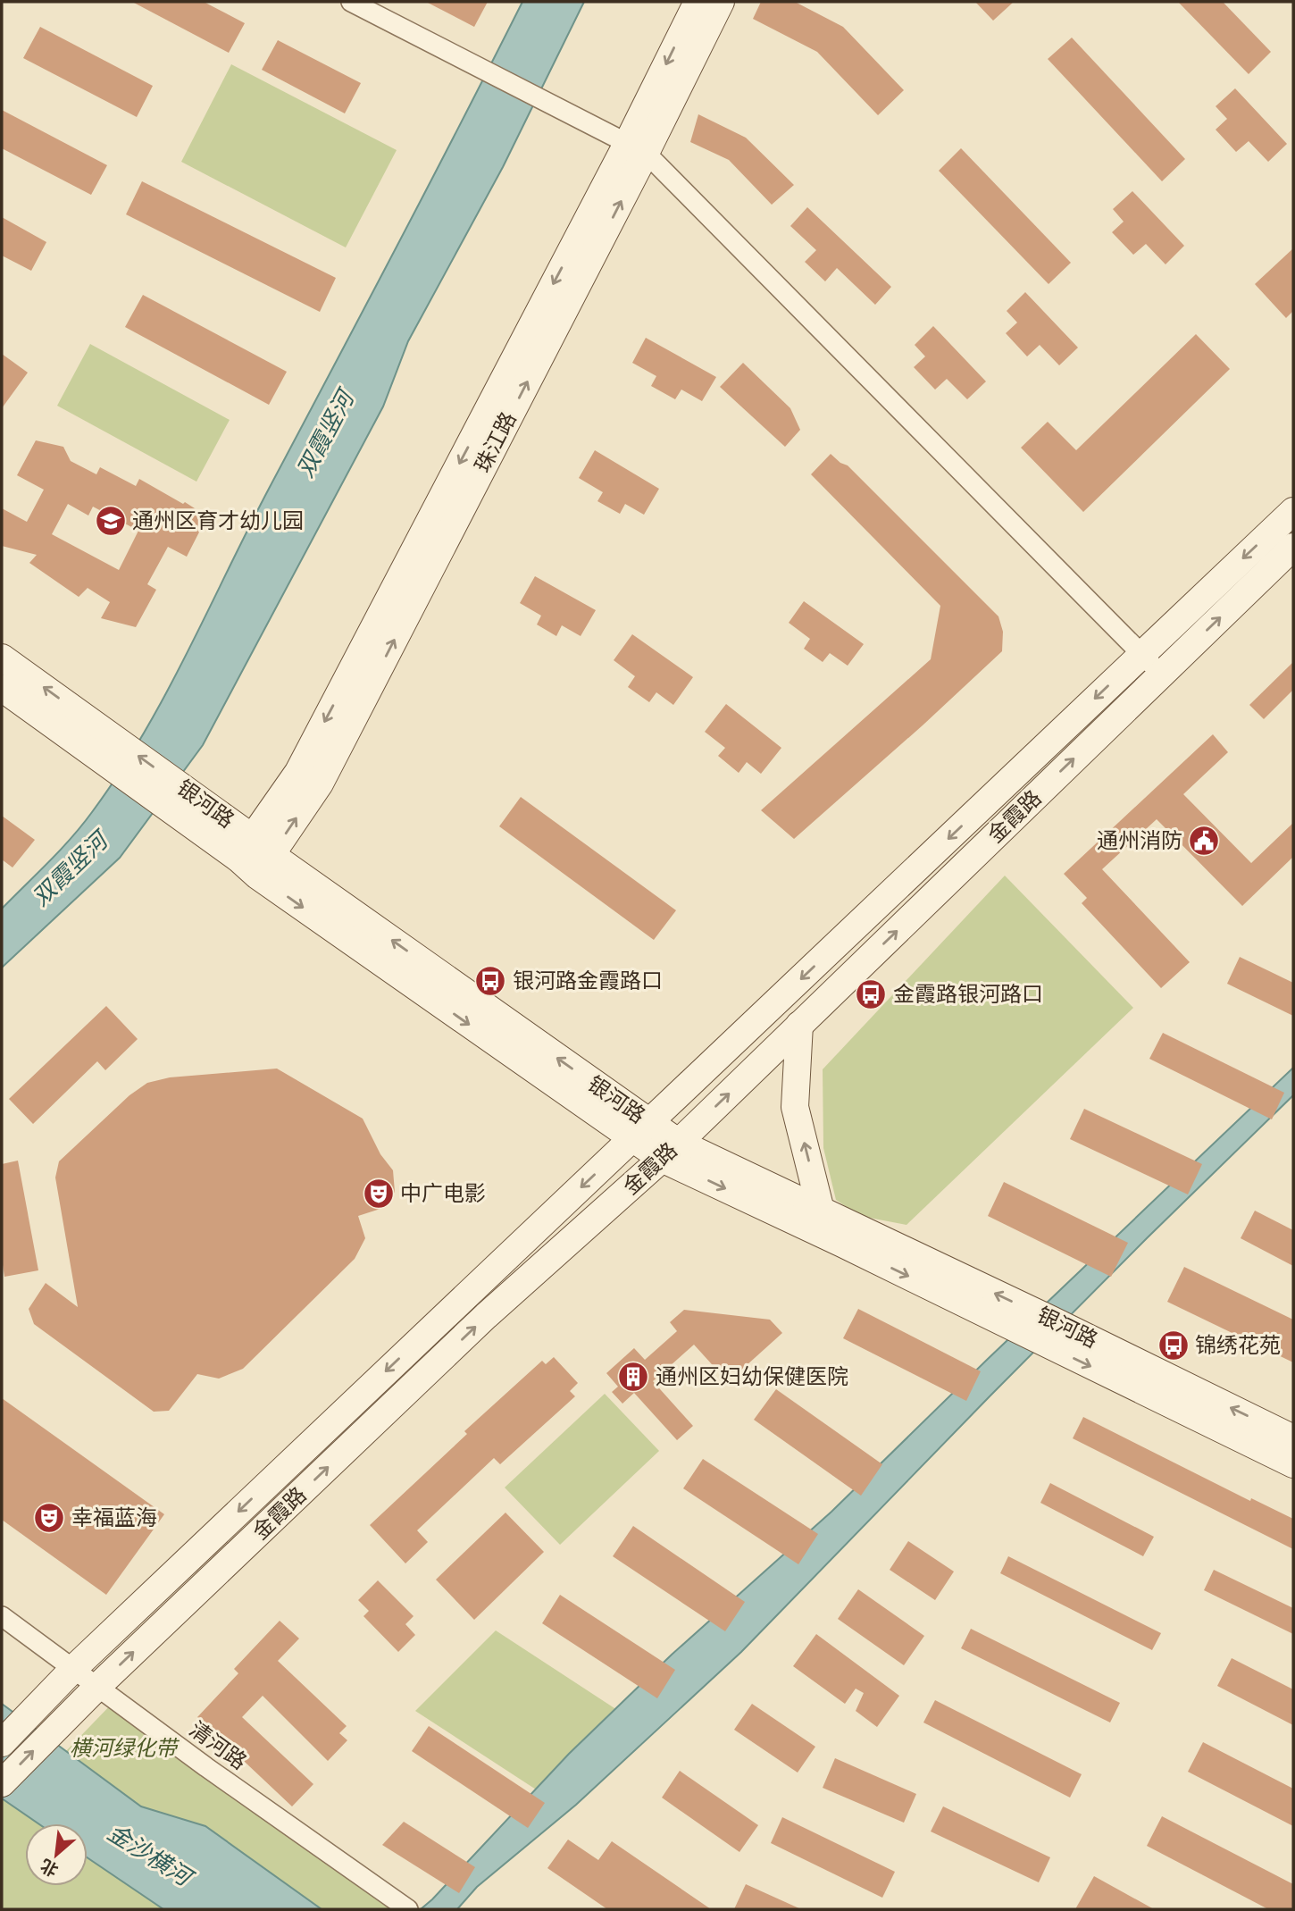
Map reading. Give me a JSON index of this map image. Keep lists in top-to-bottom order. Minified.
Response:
{"streets":{"main road":["珠江路","银河路","金霞路"],"street":["清河路"]},"crossings":[["珠江路","银河路"],["银河路","金霞路"],["金霞路","清河路"]],"water":["双霞竖河","金沙横河"],"parks":["横河绿化带"],"places":{"school or university":["通州区育才幼儿园"],"public building":["通州消防"],"bus stop":["银河路金霞路口","金霞路银河路口","锦绣花苑"],"theatre":["中广电影","幸福蓝海"],"building":["通州区妇幼保健医院"]},"north":"bottom left"}
